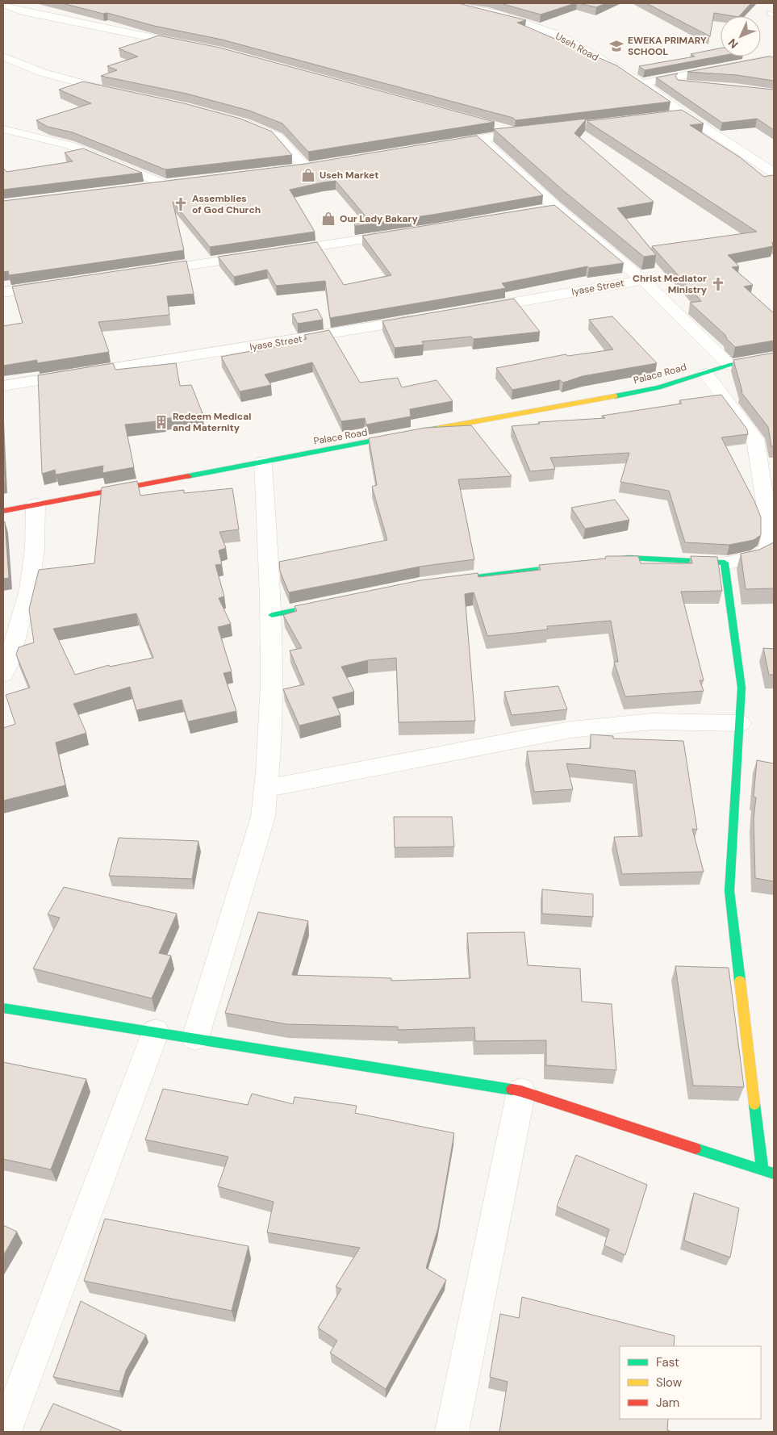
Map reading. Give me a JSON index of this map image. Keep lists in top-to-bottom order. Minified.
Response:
{"streets":{"street":["Useh Road","Iyase Street","Palace Road"]},"places":{"school or university":["EWEKA PRIMARY SCHOOL"],"shop":["Useh Market","Our Lady Bakary"],"church":["Assemblies of God Church","Christ Mediator Ministry"],"building":["Redeem Medical and Maternity"]},"legend":["Fast","Slow","Jam"],"north":"bottom left"}
